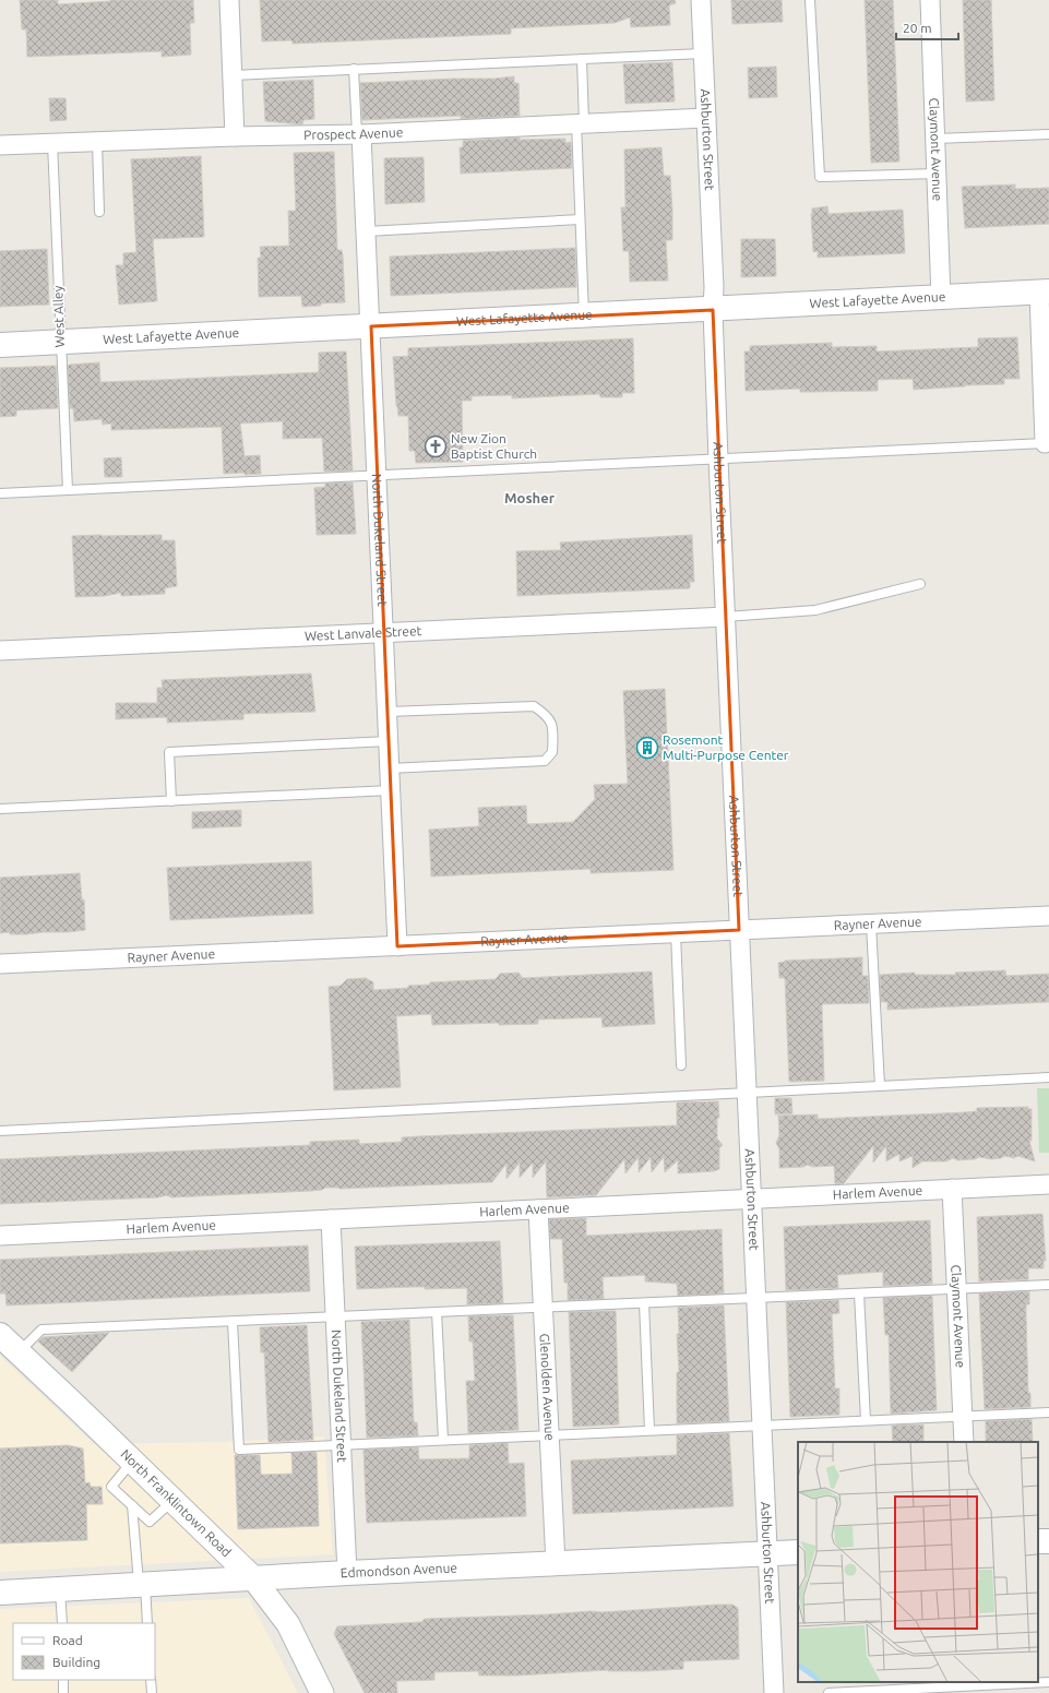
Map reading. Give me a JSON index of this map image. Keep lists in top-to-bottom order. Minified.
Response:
{"streets":{"main road":["West Lafayette Avenue","North Franklintown Road","Edmondson Avenue"],"street":["Prospect Avenue","Ashburton Street","Claymont Avenue","North Dukeland Street","West Lanvale Street","Rayner Avenue","Harlem Avenue","Glenolden Avenue"],"lane":["West Alley"]},"crossings":[["Prospect Avenue","Ashburton Street"],["Prospect Avenue","West Alley"],["Prospect Avenue","North Dukeland Street"],["Ashburton Street","West Lafayette Avenue"],["Ashburton Street","West Lanvale Street"],["Ashburton Street","Rayner Avenue"],["Ashburton Street","Harlem Avenue"],["Ashburton Street","Edmondson Avenue"],["Claymont Avenue","West Lafayette Avenue"],["Claymont Avenue","Harlem Avenue"],["West Lafayette Avenue","West Alley"],["West Lafayette Avenue","North Dukeland Street"],["North Dukeland Street","West Lanvale Street"],["North Dukeland Street","Rayner Avenue"],["North Dukeland Street","Harlem Avenue"],["North Dukeland Street","Edmondson Avenue"],["Harlem Avenue","Glenolden Avenue"],["Glenolden Avenue","Edmondson Avenue"],["North Franklintown Road","Edmondson Avenue"]],"districts":["Mosher"],"places":{"church":["New Zion Baptist Church"],"building":["Rosemont Multi-Purpose Center"]},"legend":["Road","Building"],"scale_bar":"20 m"}
